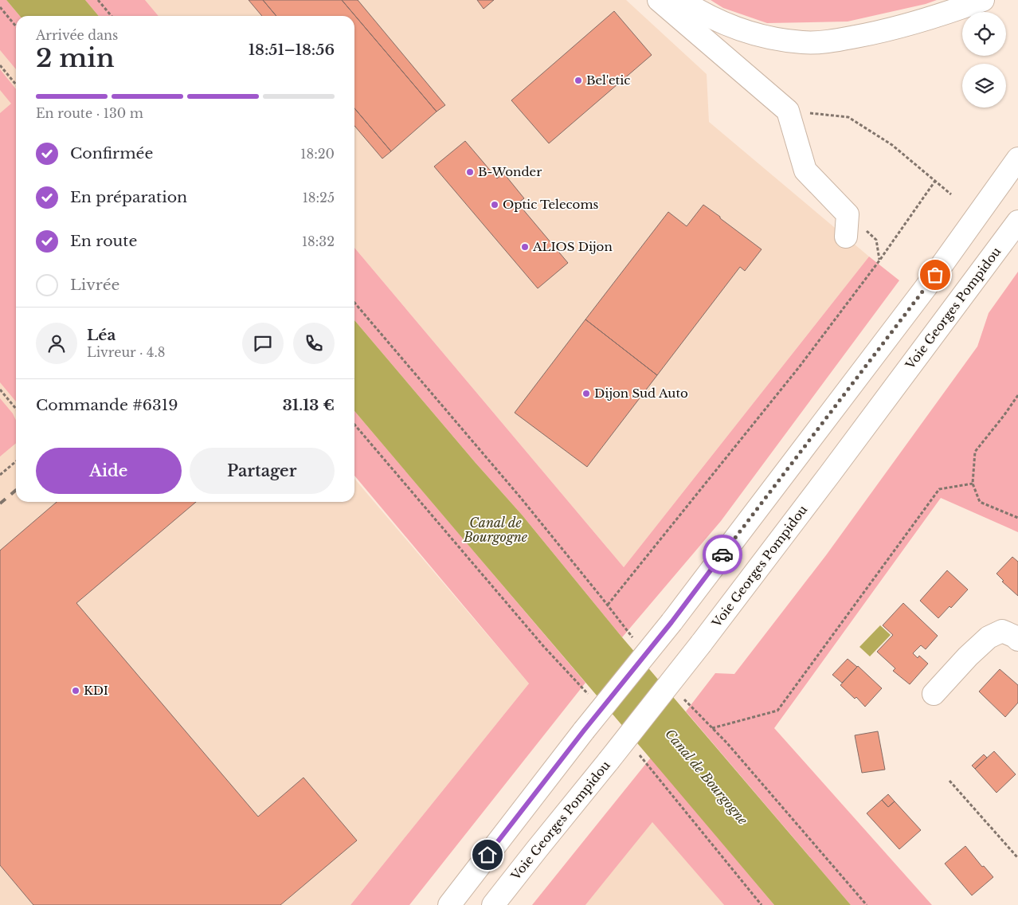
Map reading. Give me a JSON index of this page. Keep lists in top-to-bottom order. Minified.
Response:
{"streets":{"main road":["Voie Georges Pompidou"]},"water":["Canal de Bourgogne"],"places":["Bel'etic","B-Wonder","Optic Telecoms","ALIOS Dijon","Dijon Sud Auto","KDI"],"page":{"heading":["2 min","Arrivée dans","18:51–18:56"],"panel":["Léa","Livreur · 4.8","Commande #6319","31.13 €"],"bar":"En route · 130 m","list":[["Confirmée","18:20"],["En préparation","18:25"],["En route","18:32"],"Livrée"],"buttons":["Aide","Partager"]}}
